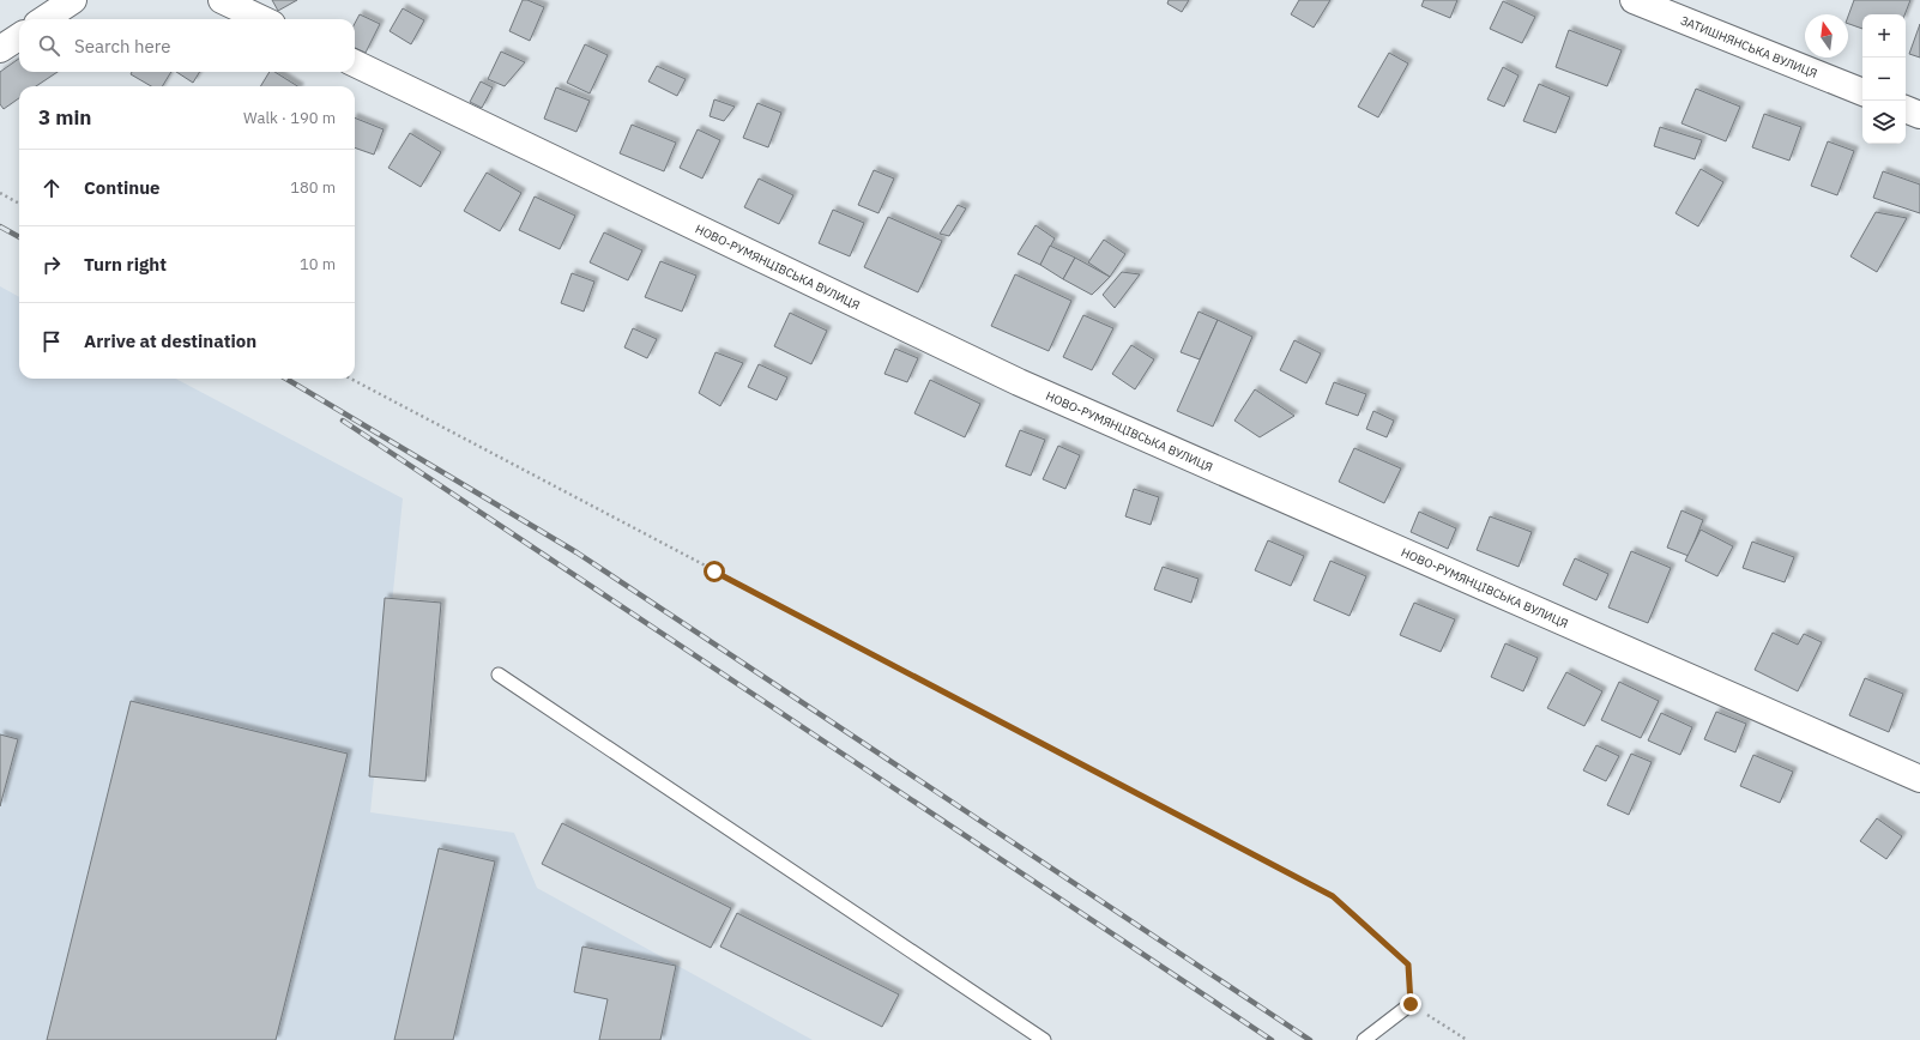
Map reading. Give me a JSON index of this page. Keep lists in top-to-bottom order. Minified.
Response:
{"streets":{"street":["ЗАТИШНЯНСЬКА ВУЛИЦЯ","НОВО-РУМЯНЦІВСЬКА ВУЛИЦЯ"]},"north":"top","page":{"map_buttons":["+","−"],"search":"Search here","heading":["3 min","Walk · 190 m"],"list":[["Continue","180 m"],["Turn right","10 m"],"Arrive at destination"]}}
